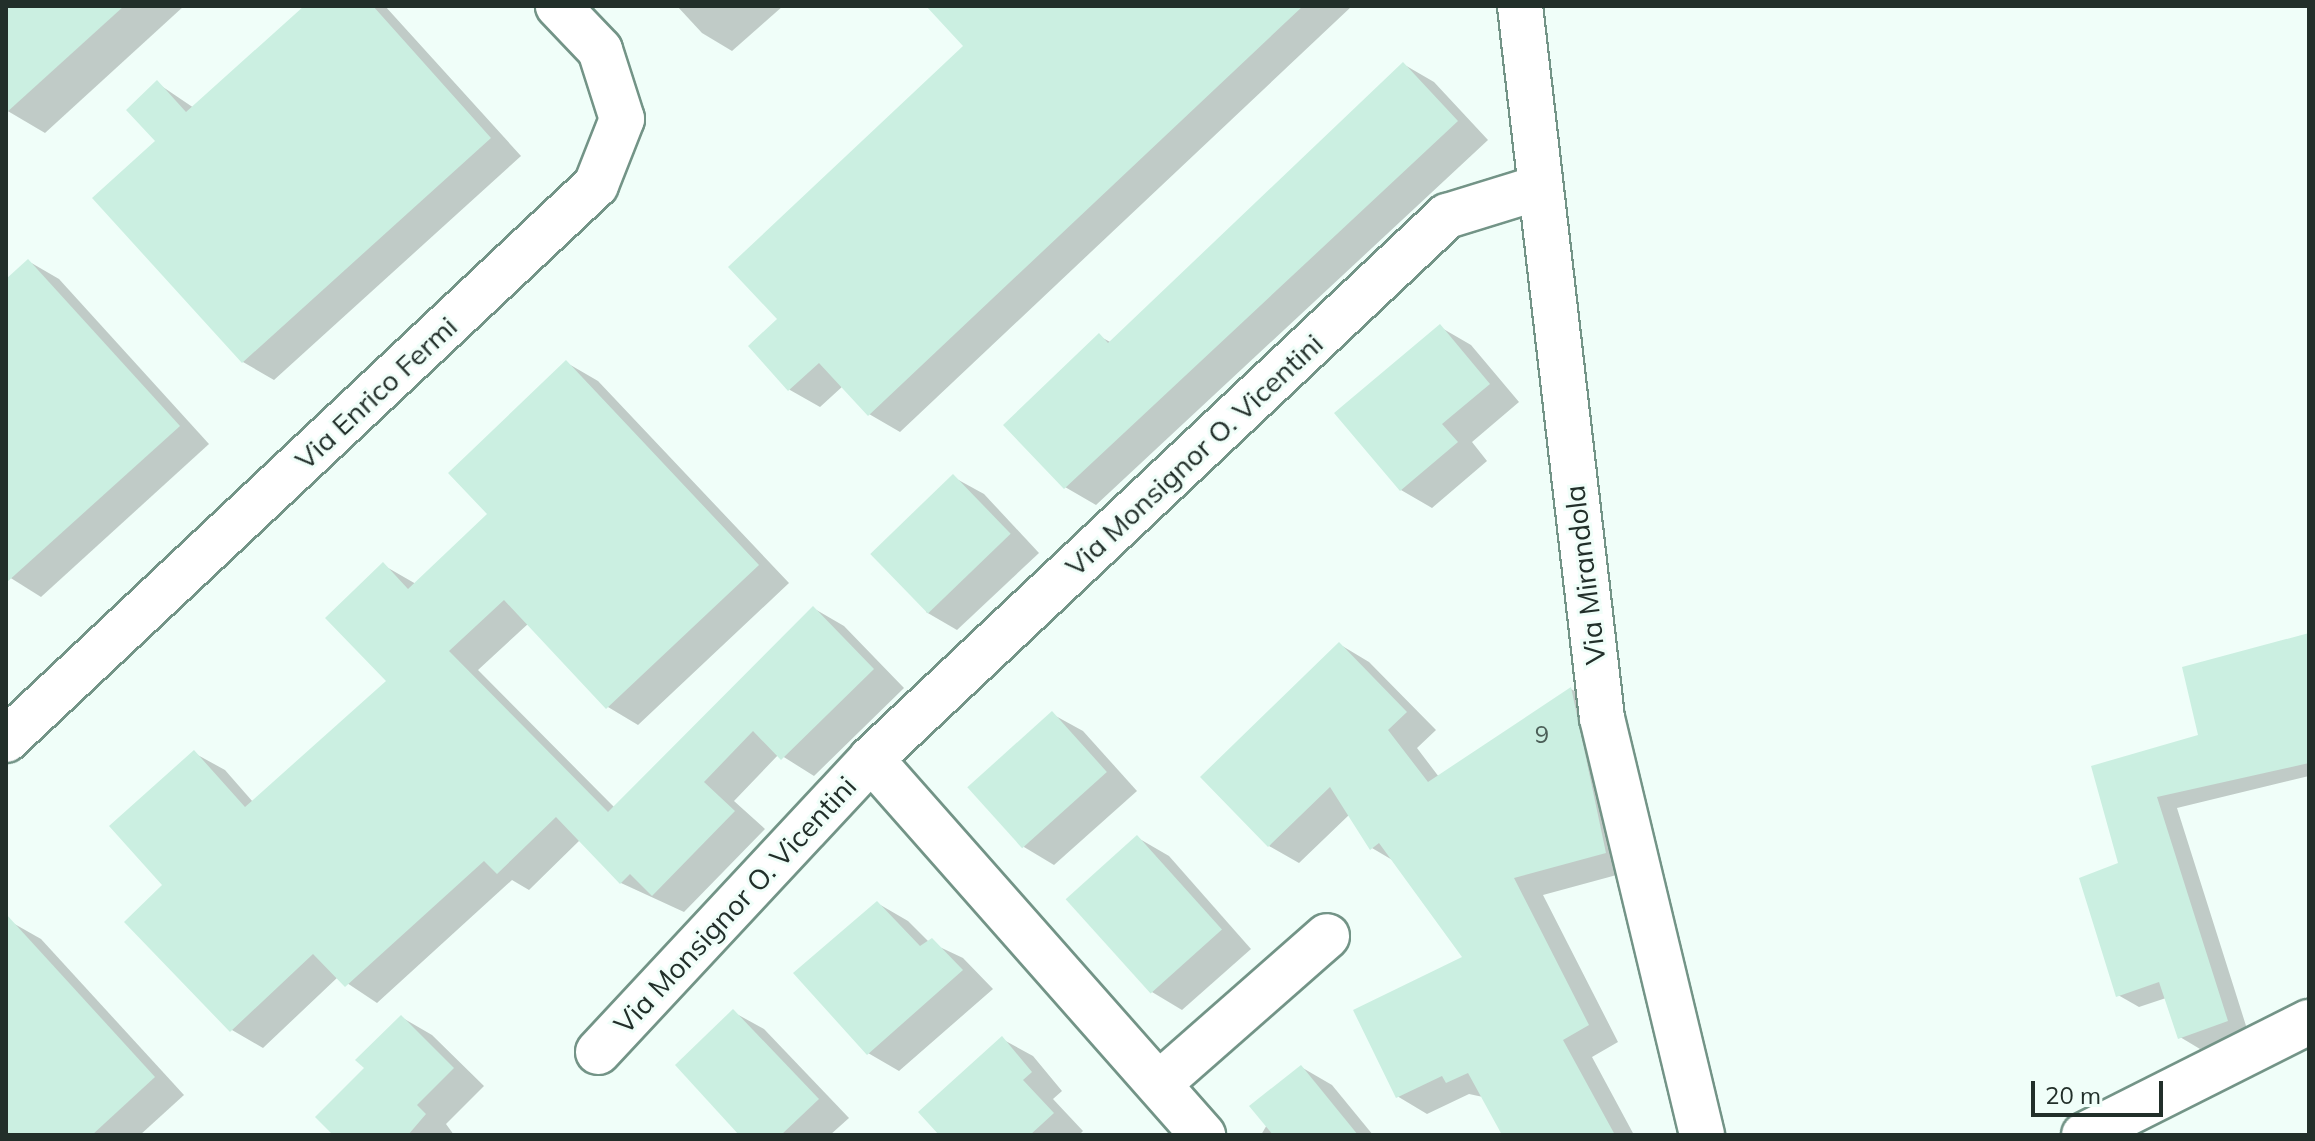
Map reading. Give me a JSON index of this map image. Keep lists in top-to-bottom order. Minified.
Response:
{"streets":{"street":["Via Enrico Fermi","Via Monsignor O. Vicentini","Via Mirandola"]},"crossings":[["Via Monsignor O. Vicentini","Via Mirandola"]],"house_numbers":["9"],"scale_bar":"20 m"}
